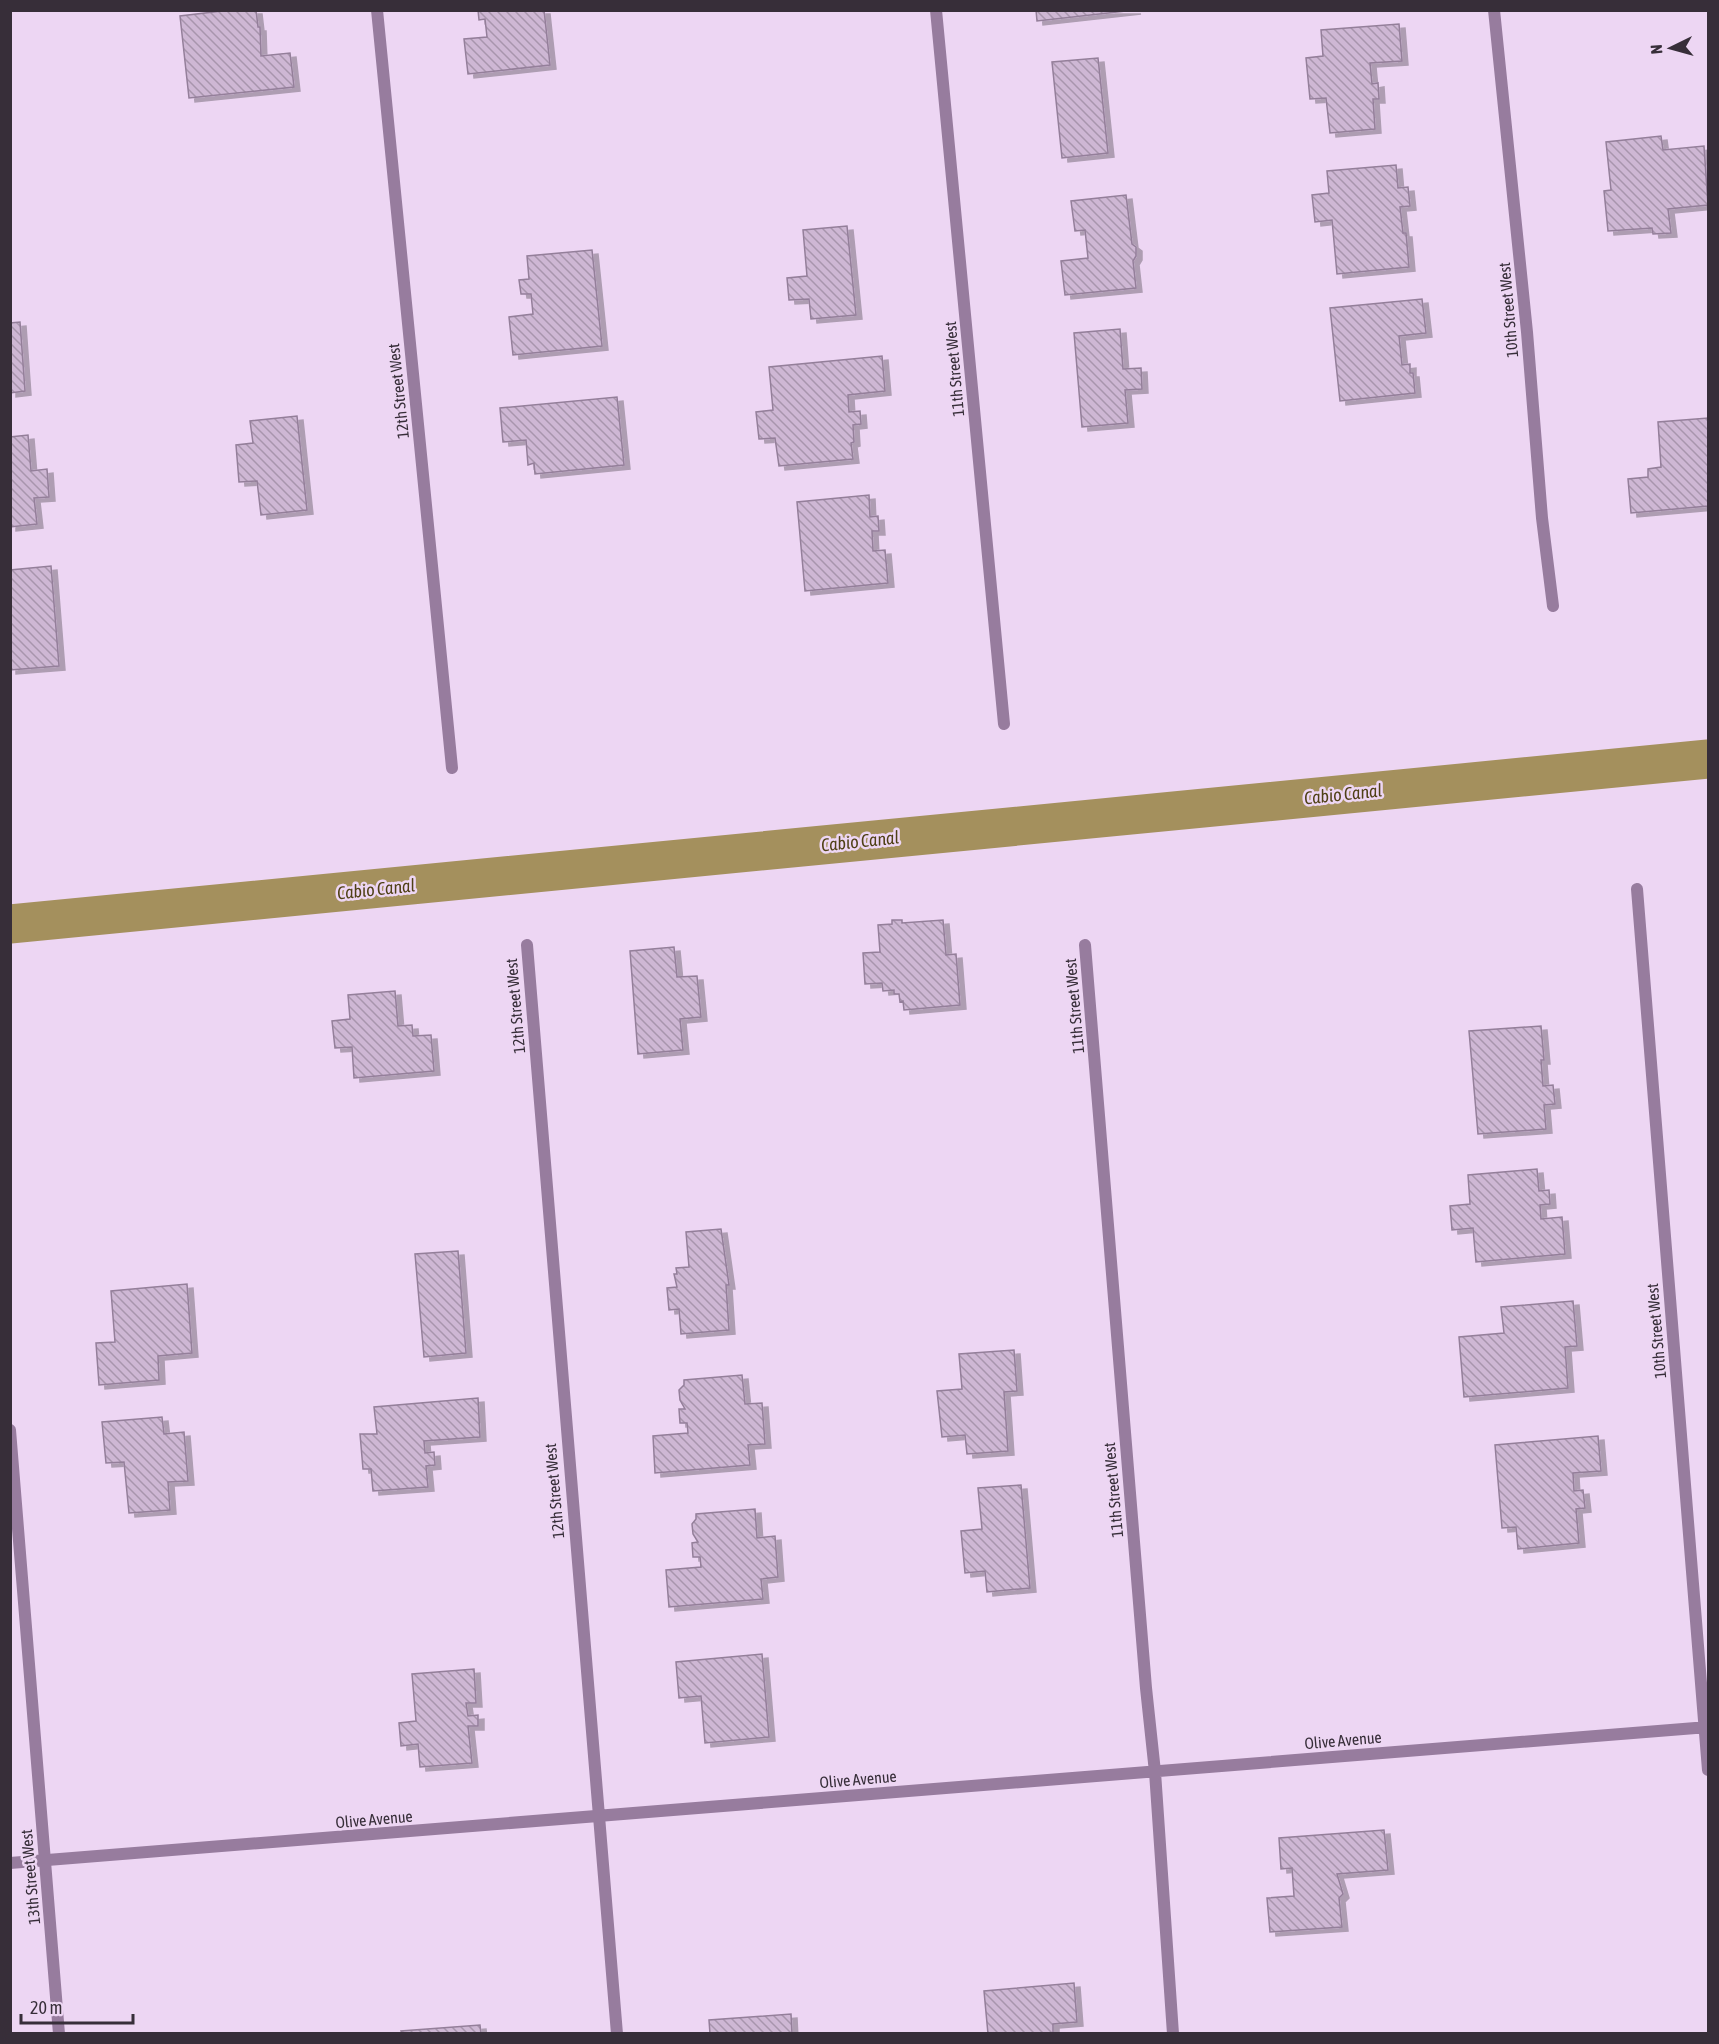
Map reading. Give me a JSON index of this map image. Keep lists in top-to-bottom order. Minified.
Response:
{"streets":{"street":["10th Street West","11th Street West","12th Street West","Olive Avenue","13th Street West"]},"crossings":[["10th Street West","Olive Avenue"],["11th Street West","Olive Avenue"],["12th Street West","Olive Avenue"],["Olive Avenue","13th Street West"]],"water":["Cabio Canal"],"scale_bar":"20 m","north":"left"}
